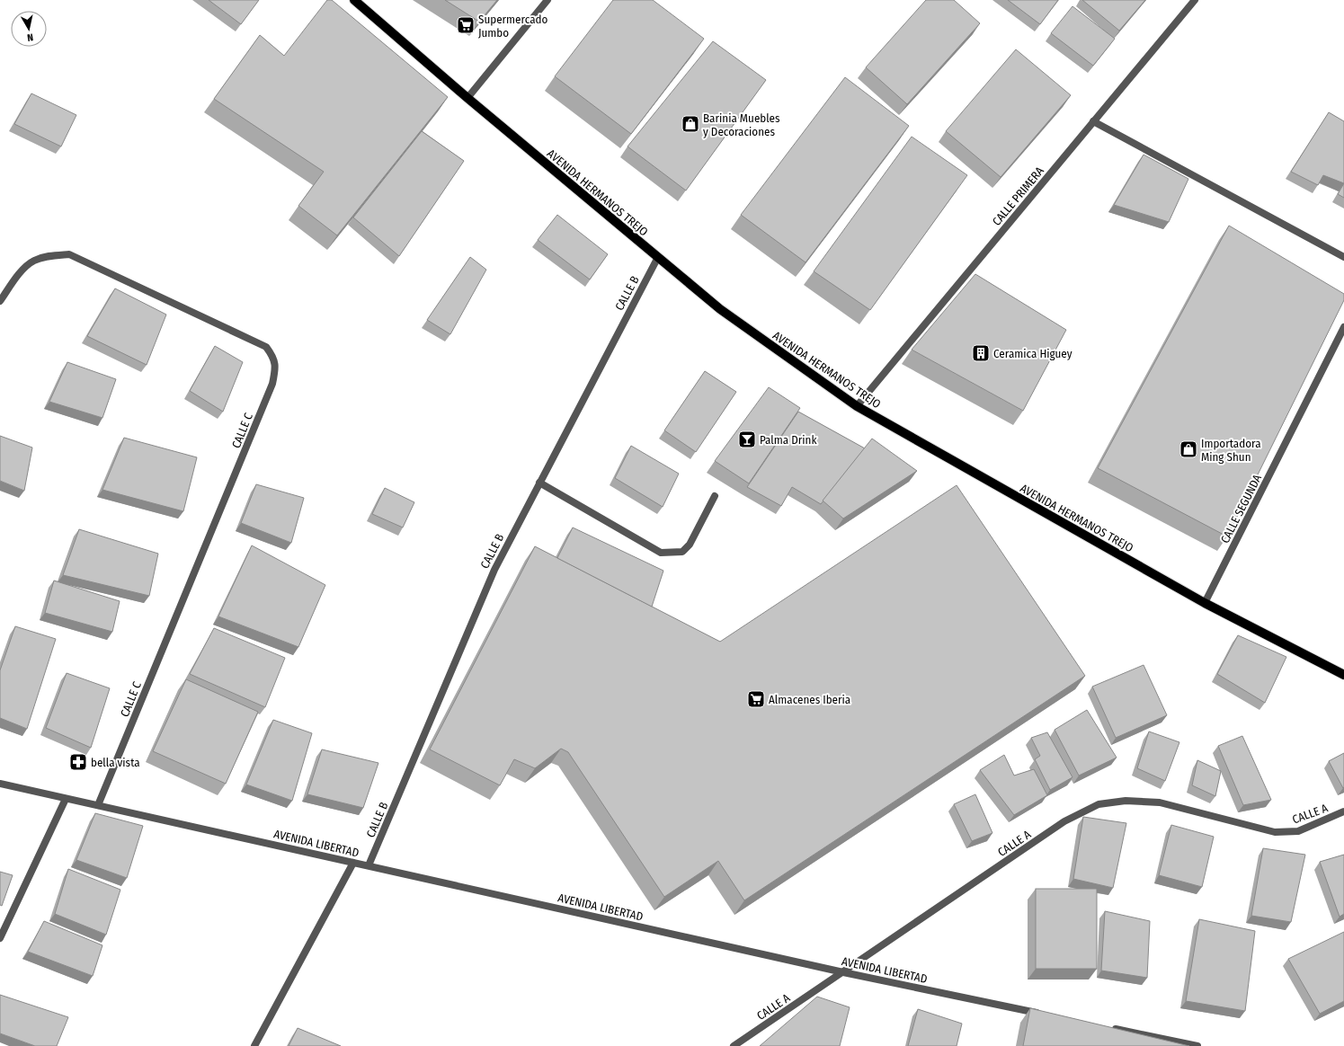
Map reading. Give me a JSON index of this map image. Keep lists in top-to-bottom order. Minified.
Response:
{"streets":{"main road":["AVENIDA HERMANOS TREJO"],"street":["CALLE PRIMERA","CALLE B","CALLE C","CALLE SEGUNDA","CALLE A","AVENIDA LIBERTAD"]},"crossings":[["AVENIDA HERMANOS TREJO","CALLE PRIMERA"],["AVENIDA HERMANOS TREJO","CALLE B"],["AVENIDA HERMANOS TREJO","CALLE SEGUNDA"],["CALLE B","AVENIDA LIBERTAD"],["CALLE C","AVENIDA LIBERTAD"],["CALLE A","AVENIDA LIBERTAD"]],"places":{"supermarket":["Supermercado Jumbo","Almacenes Iberia"],"shop":["Barinia Muebles y Decoraciones","Importadora Ming Shun"],"building":["Ceramica Higuey"],"bar":["Palma Drink"],"pharmacy":["bella vista"]},"north":"bottom"}
